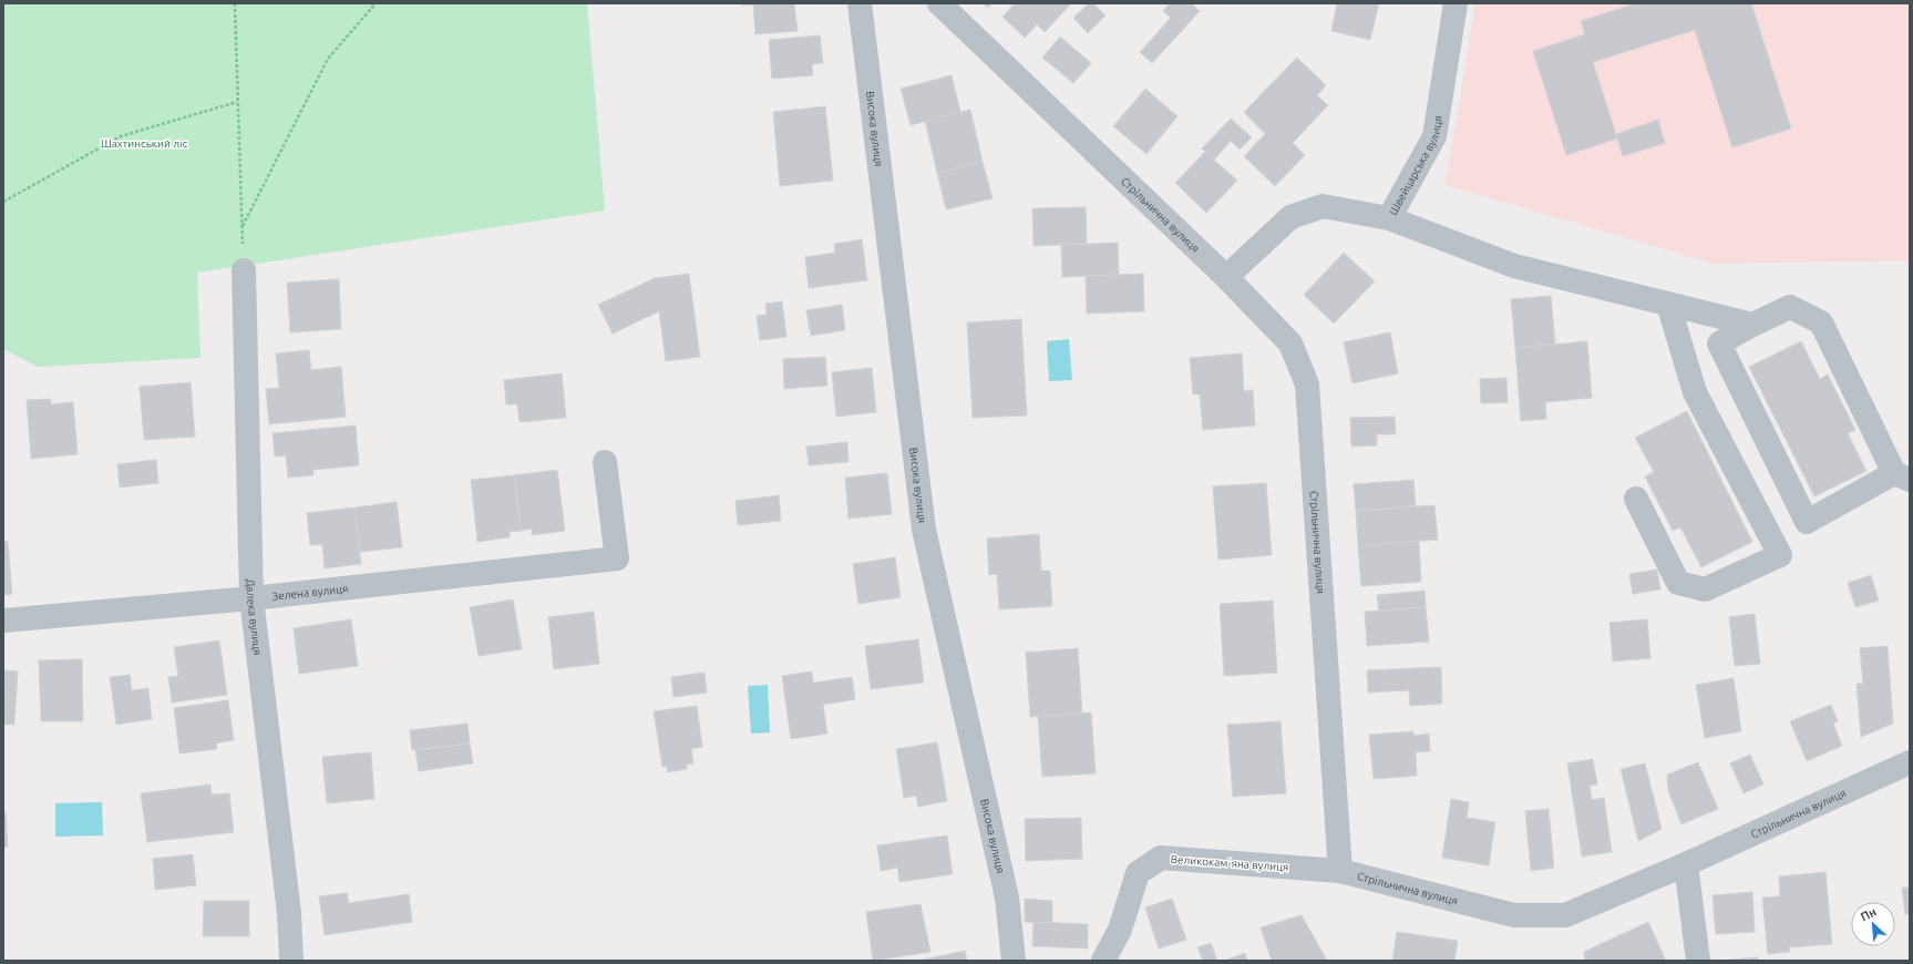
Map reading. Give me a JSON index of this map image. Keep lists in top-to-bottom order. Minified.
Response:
{"streets":{"street":["Висока вулиця","Швейцарська вулиця","Стрільнична вулиця","Зелена вулиця","Далека вулиця","Великокамʼяна вулиця"]},"crossings":[["Швейцарська вулиця","Стрільнична вулиця"],["Стрільнична вулиця","Великокамʼяна вулиця"],["Зелена вулиця","Далека вулиця"]],"parks":["Шахтинський ліс"],"north":"top left"}
